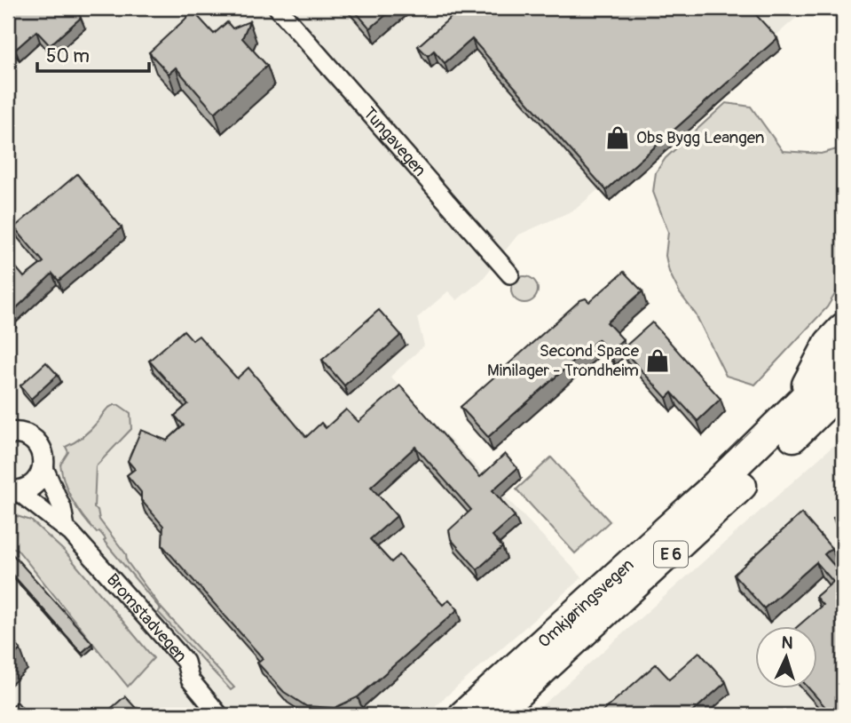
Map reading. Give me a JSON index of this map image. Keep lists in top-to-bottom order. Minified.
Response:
{"streets":{"highway":["E 6","Omkjøringsvegen"],"street":["Tungavegen","Bromstadvegen"]},"crossings":[["E 6","Omkjøringsvegen"]],"places":{"shop":["Obs Bygg Leangen","Second Space Minilager - Trondheim"]},"scale_bar":"50 m","north":"top"}
